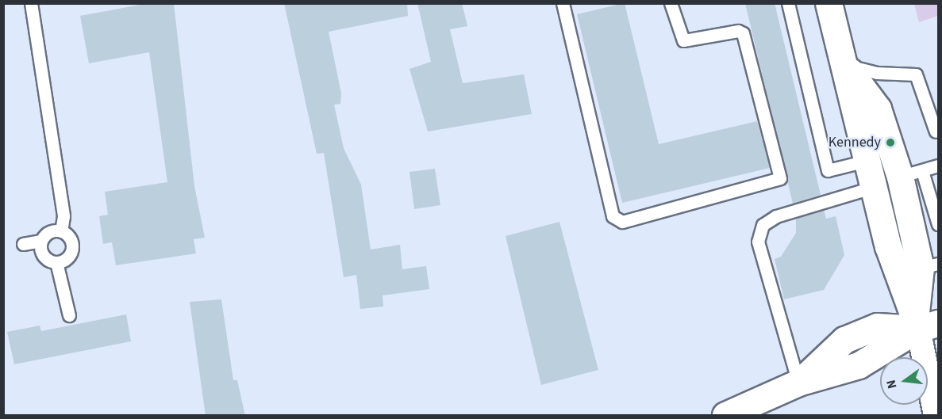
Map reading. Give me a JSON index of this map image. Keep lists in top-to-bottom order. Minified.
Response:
{"places":["Kennedy"],"north":"left"}
